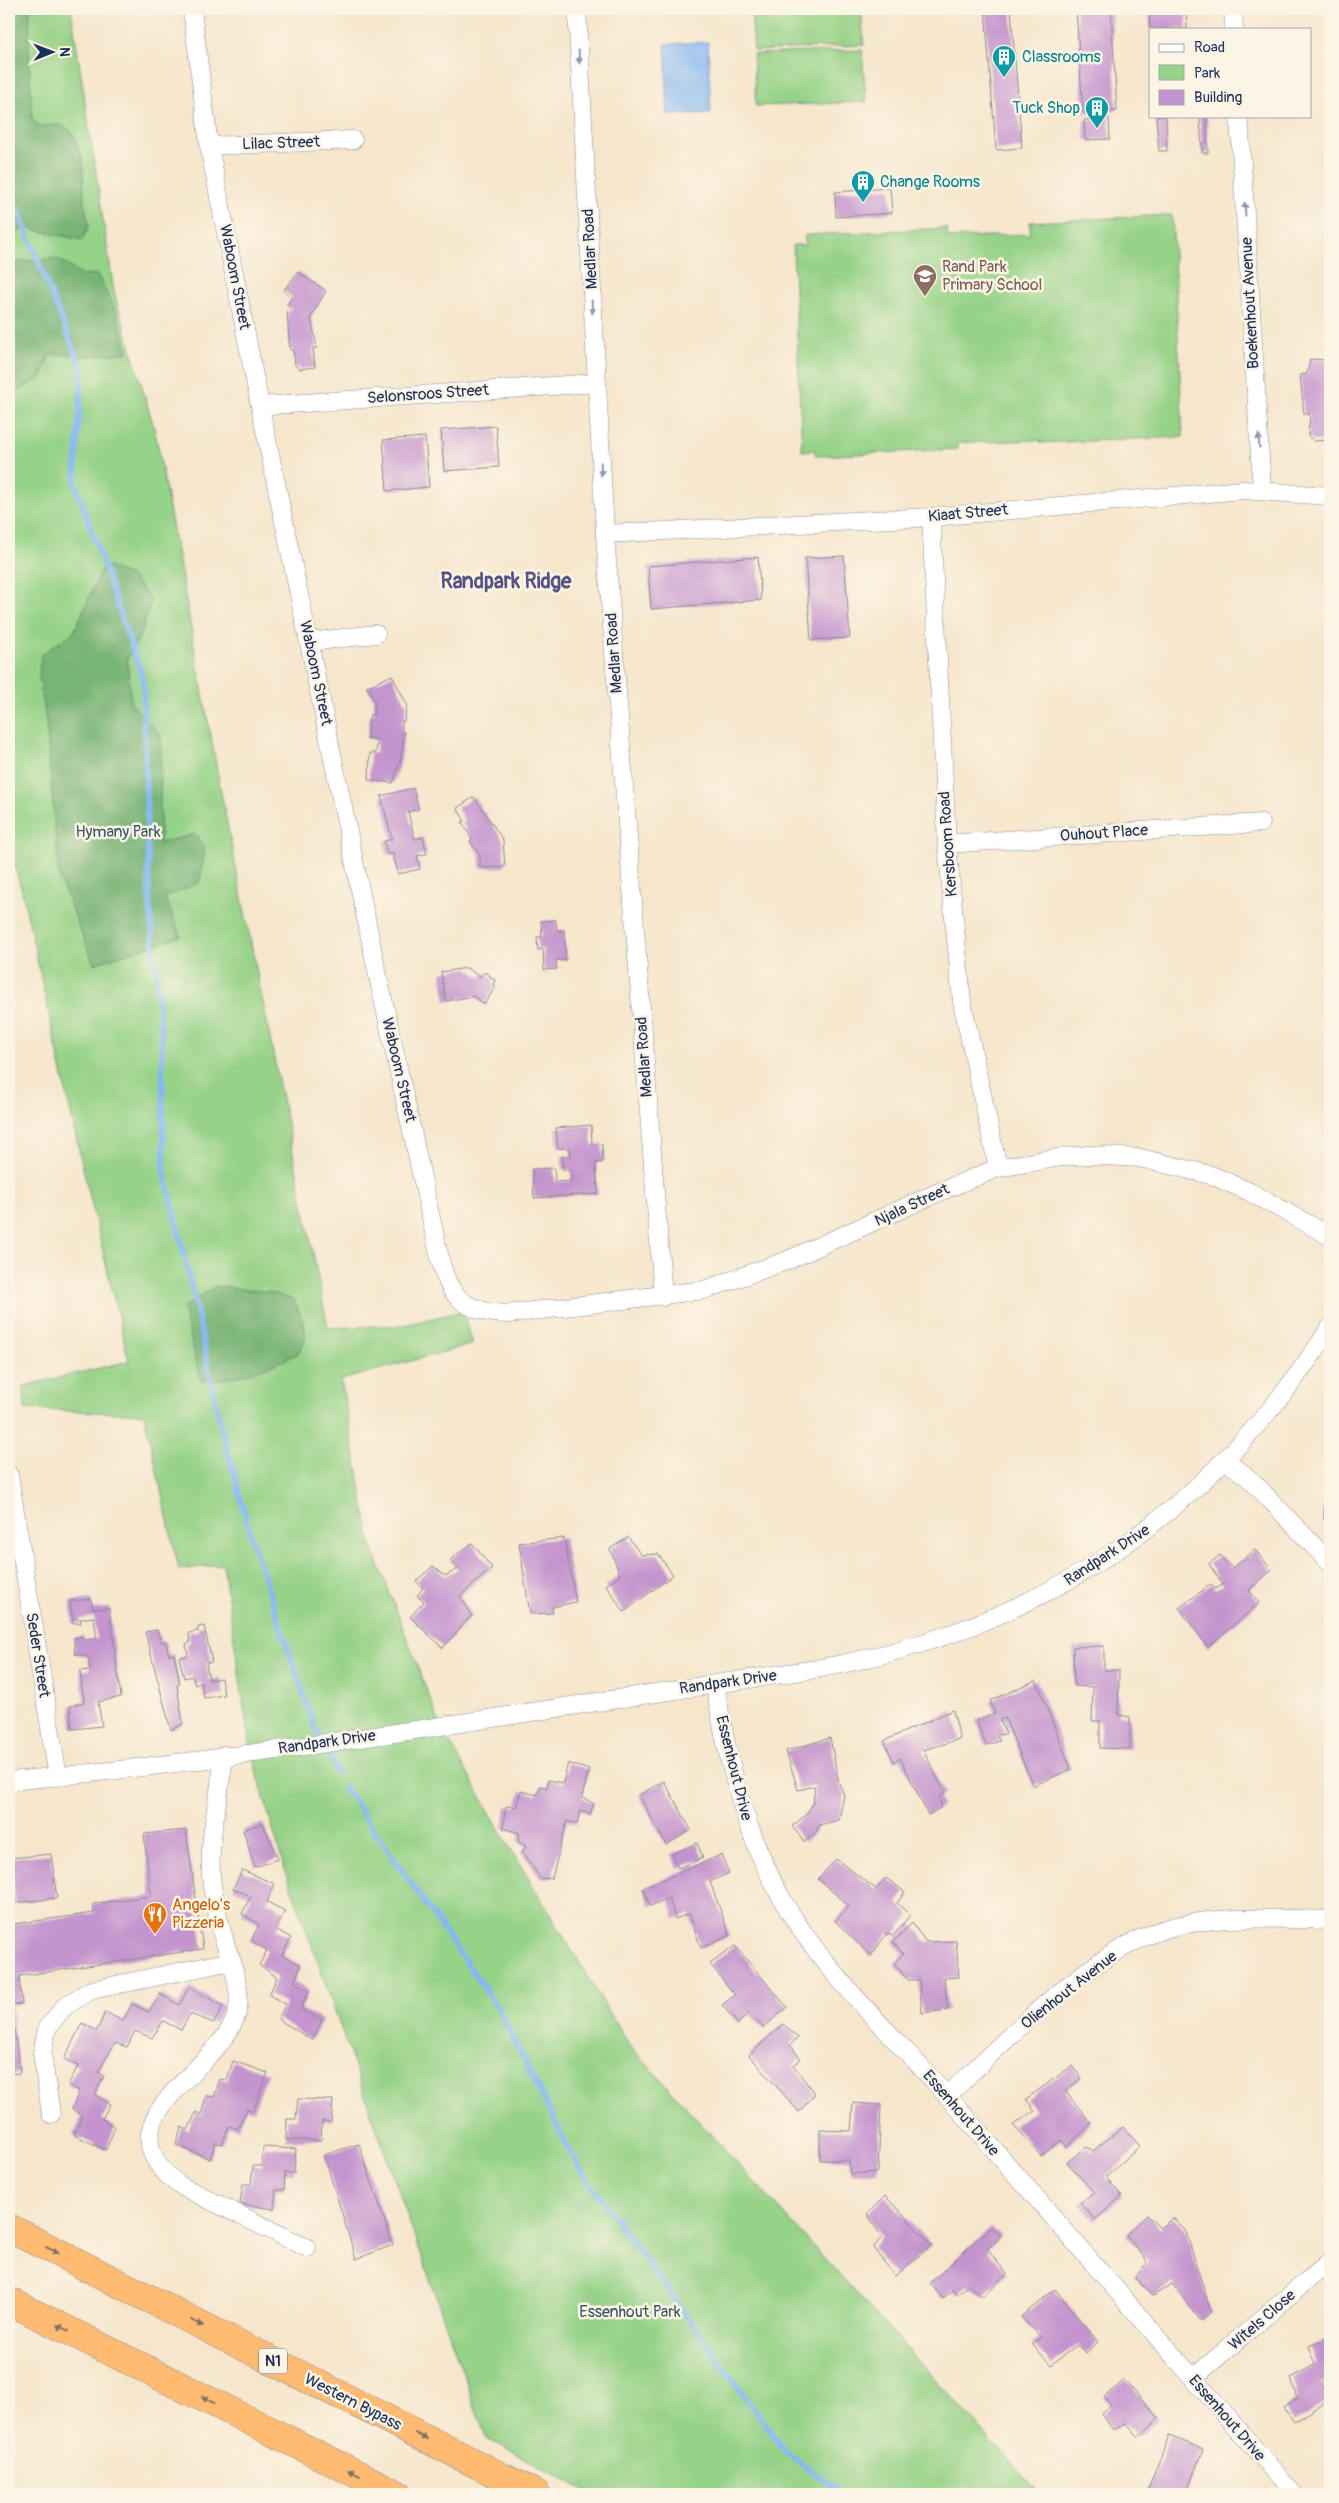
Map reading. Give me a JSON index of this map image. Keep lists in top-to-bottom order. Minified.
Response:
{"streets":{"highway":["N1","Western Bypass"],"street":["Lilac Street","Medlar Road","Waboom Street","Boekenhout Avenue","Selonsroos Street","Kiaat Street","Ouhout Place","Kersboom Road","Njala Street","Randpark Drive","Seder Street","Essenhout Drive","Olienhout Avenue","Witels Close"]},"crossings":[["Lilac Street","Waboom Street"],["Medlar Road","Selonsroos Street"],["Medlar Road","Kiaat Street"],["Medlar Road","Njala Street"],["Waboom Street","Selonsroos Street"],["Waboom Street","Njala Street"],["Boekenhout Avenue","Kiaat Street"],["Kiaat Street","Kersboom Road"],["Ouhout Place","Kersboom Road"],["Kersboom Road","Njala Street"],["Randpark Drive","Seder Street"],["Randpark Drive","Essenhout Drive"],["Essenhout Drive","Olienhout Avenue"],["Essenhout Drive","Witels Close"]],"one_way":["Medlar Road","Boekenhout Avenue"],"districts":["Randpark Ridge"],"parks":["Hymany Park","Essenhout Park"],"places":{"building":["Classrooms","Tuck Shop","Change Rooms"],"school or university":["Rand Park Primary School"],"restaurant":["Angelo's Pizzeria"]},"legend":["Road","Park","Building"],"north":"right"}
